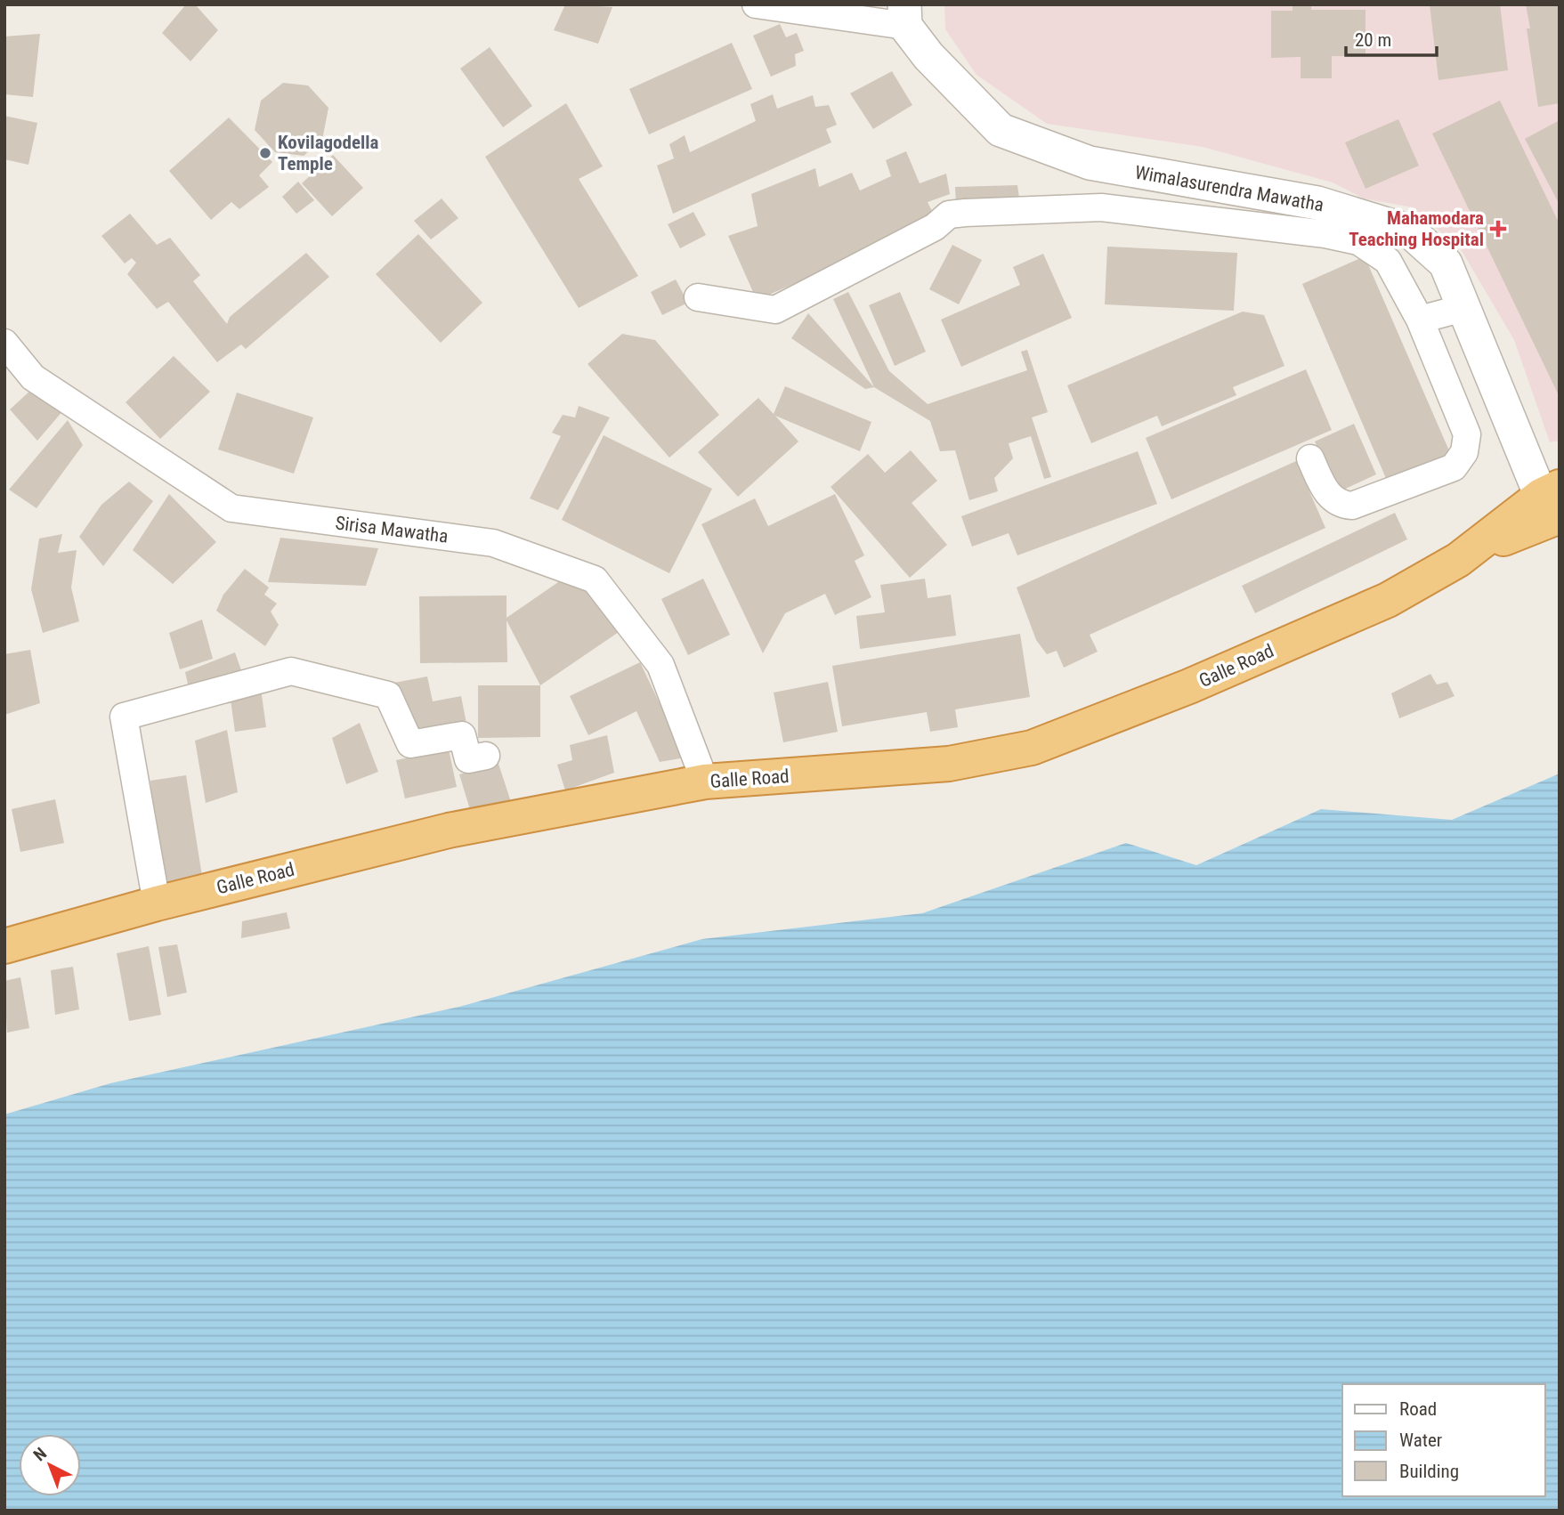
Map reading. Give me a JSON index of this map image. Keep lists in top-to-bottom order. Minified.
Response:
{"streets":{"highway":["Galle Road"],"street":["Wimalasurendra Mawatha","Sirisa Mawatha"]},"crossings":[["Wimalasurendra Mawatha","Galle Road"],["Sirisa Mawatha","Galle Road"]],"places":{"other":["Kovilagodella Temple"],"health":["Mahamodara Teaching Hospital"]},"legend":["Road","Water","Building"],"scale_bar":"20 m","north":"top left"}
